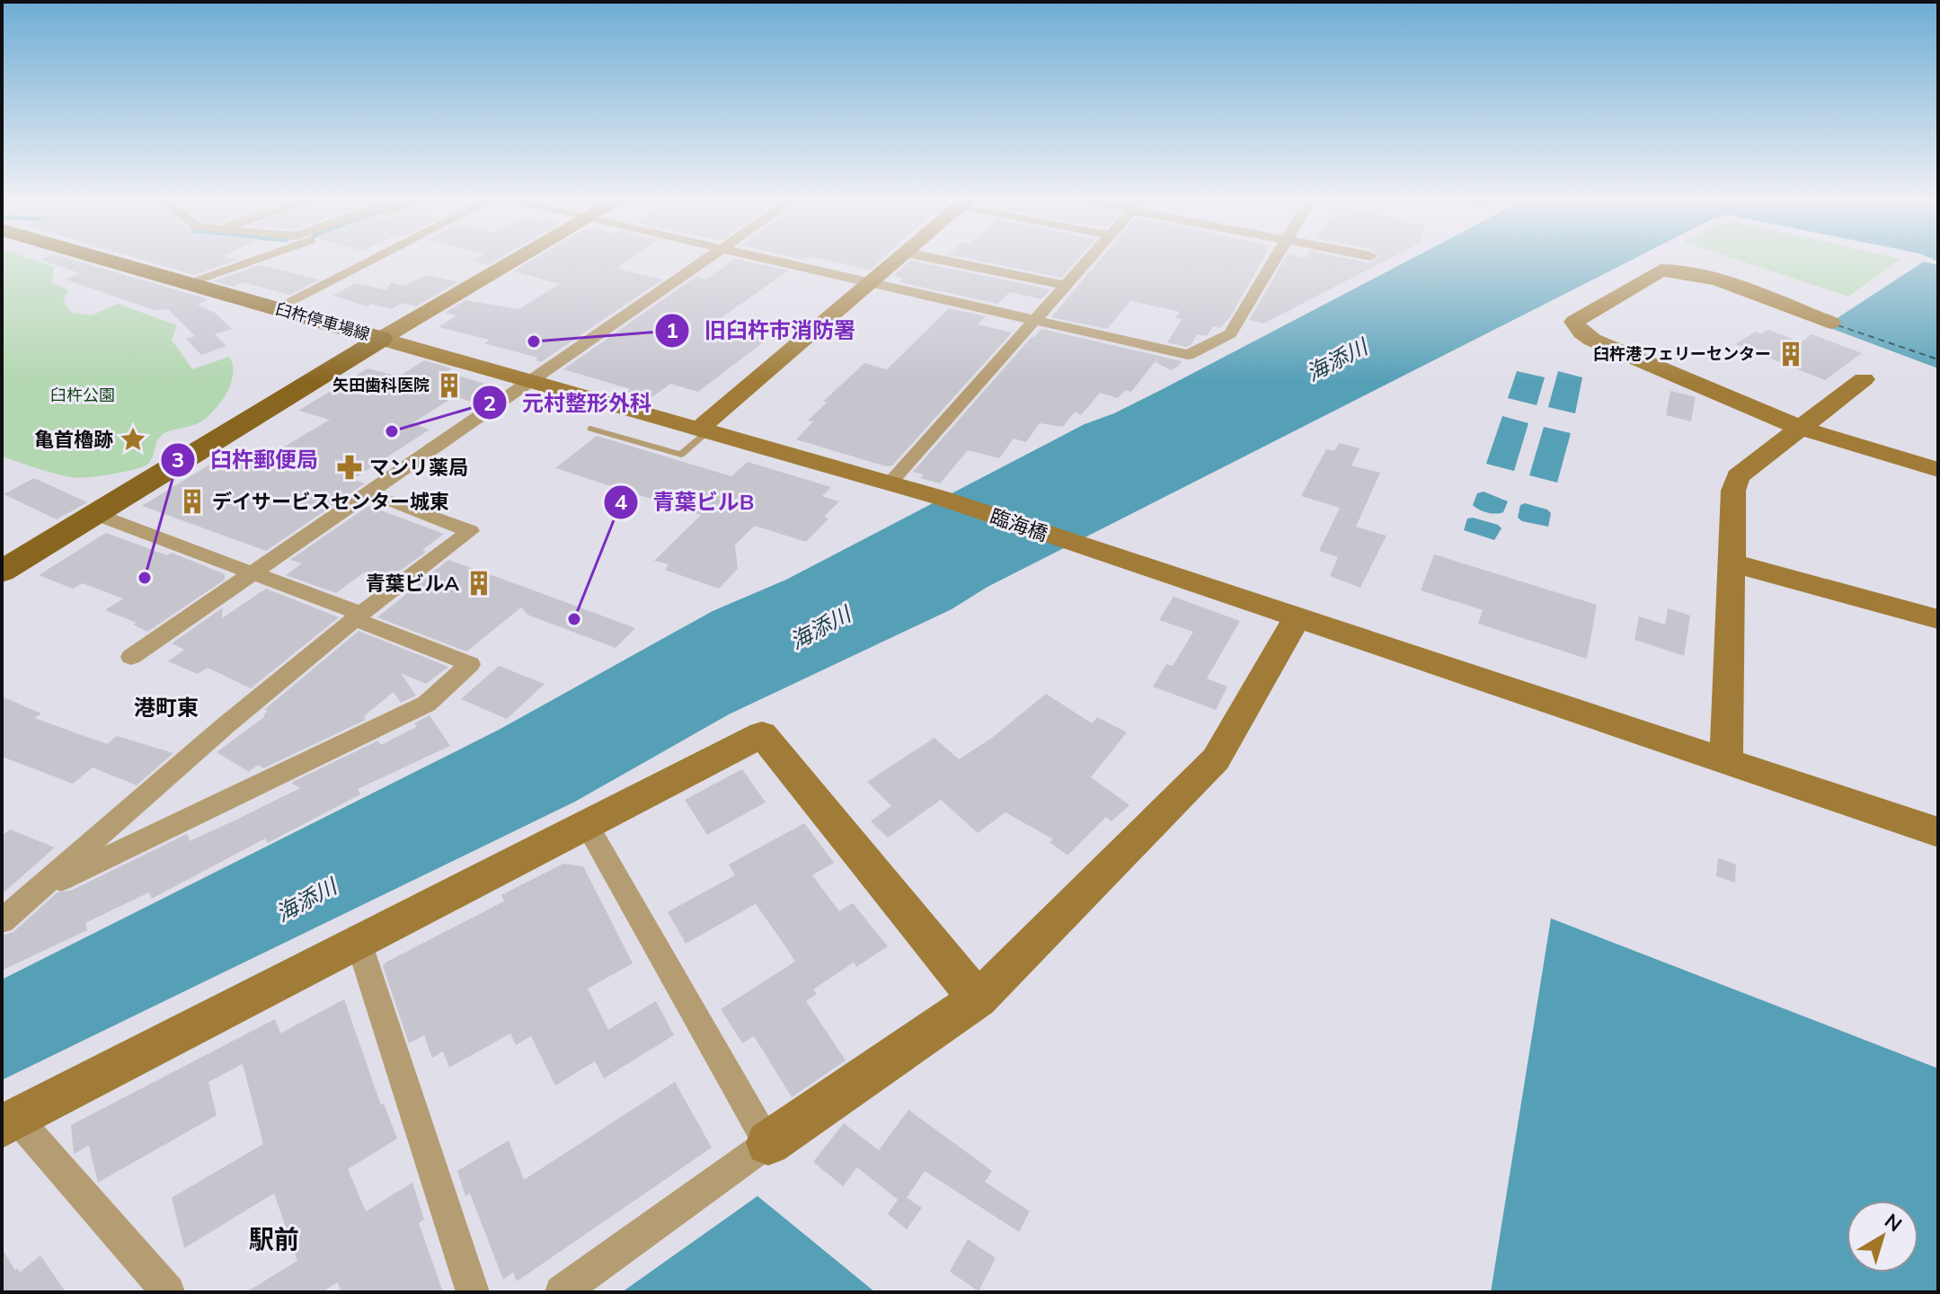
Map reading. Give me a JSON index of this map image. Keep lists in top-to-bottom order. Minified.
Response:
{"streets":{"main road":["臼杵停車場線"],"street":["臨海橋"]},"crossings":[["臼杵停車場線","臨海橋"]],"districts":["港町東","駅前"],"water":["海添川"],"parks":["臼杵公園"],"places":{"other":["旧臼杵市消防署","元村整形外科","臼杵郵便局","青葉ビルB"],"building":["臼杵港フェリーセンター","矢田歯科医院","デイサービスセンター城東","青葉ビルA"],"place":["亀首櫓跡"],"pharmacy":["マンリ薬局"]},"north":"top right"}
